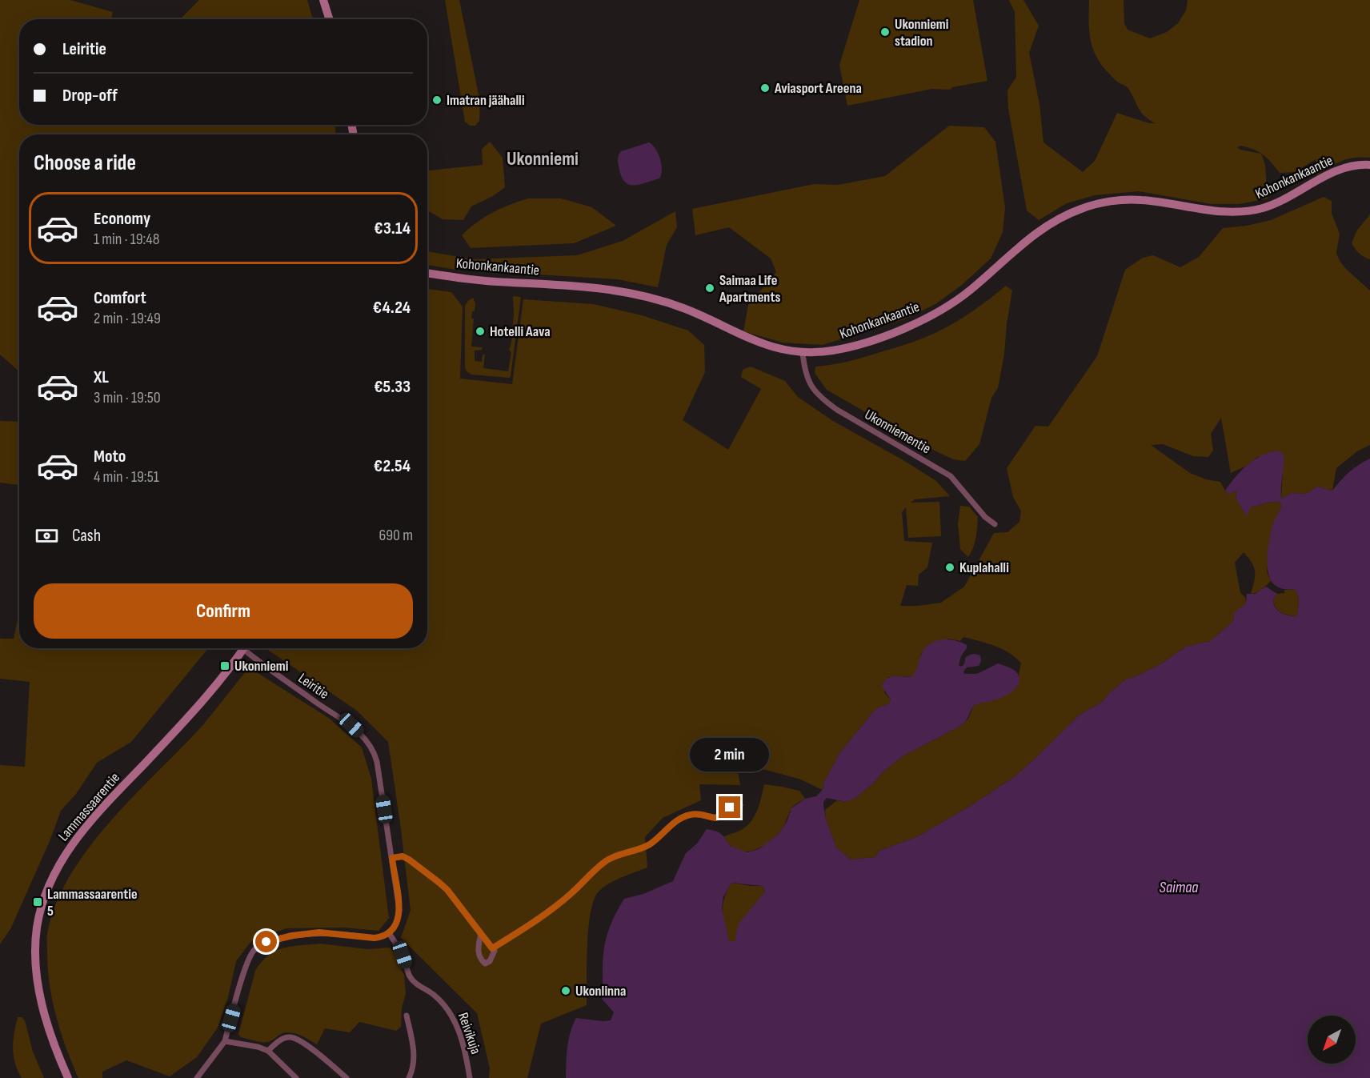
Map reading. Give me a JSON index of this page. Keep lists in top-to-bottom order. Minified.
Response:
{"streets":{"street":["Kohonkankaantie","Ukonniementie","Leiritie","Lammassaarentie","Reivikuja"]},"crossings":[["Kohonkankaantie","Ukonniementie"],["Leiritie","Reivikuja"]],"districts":["Ukonniemi"],"water":["Saimaa"],"places":{"other":["Ukonniemi stadion","Aviasport Areena","Imatran jäähalli","Saimaa Life Apartments","Hotelli Aava","Kuplahalli","Ukonlinna"],"transit":["Ukonniemi","Lammassaarentie 5"]},"north":"bottom left","page":{"banner":["Leiritie","Drop-off"],"heading":"Choose a ride","list":[{"name":"Economy","note":"1 min · 19:48","value":"€3.14"},{"name":"Comfort","note":"2 min · 19:49","value":"€4.24"},{"name":"XL","note":"3 min · 19:50","value":"€5.33"},{"name":"Moto","note":"4 min · 19:51","value":"€2.54"}],"pay":["Cash","690 m"],"buttons":"Confirm","bubble":"2 min"}}
